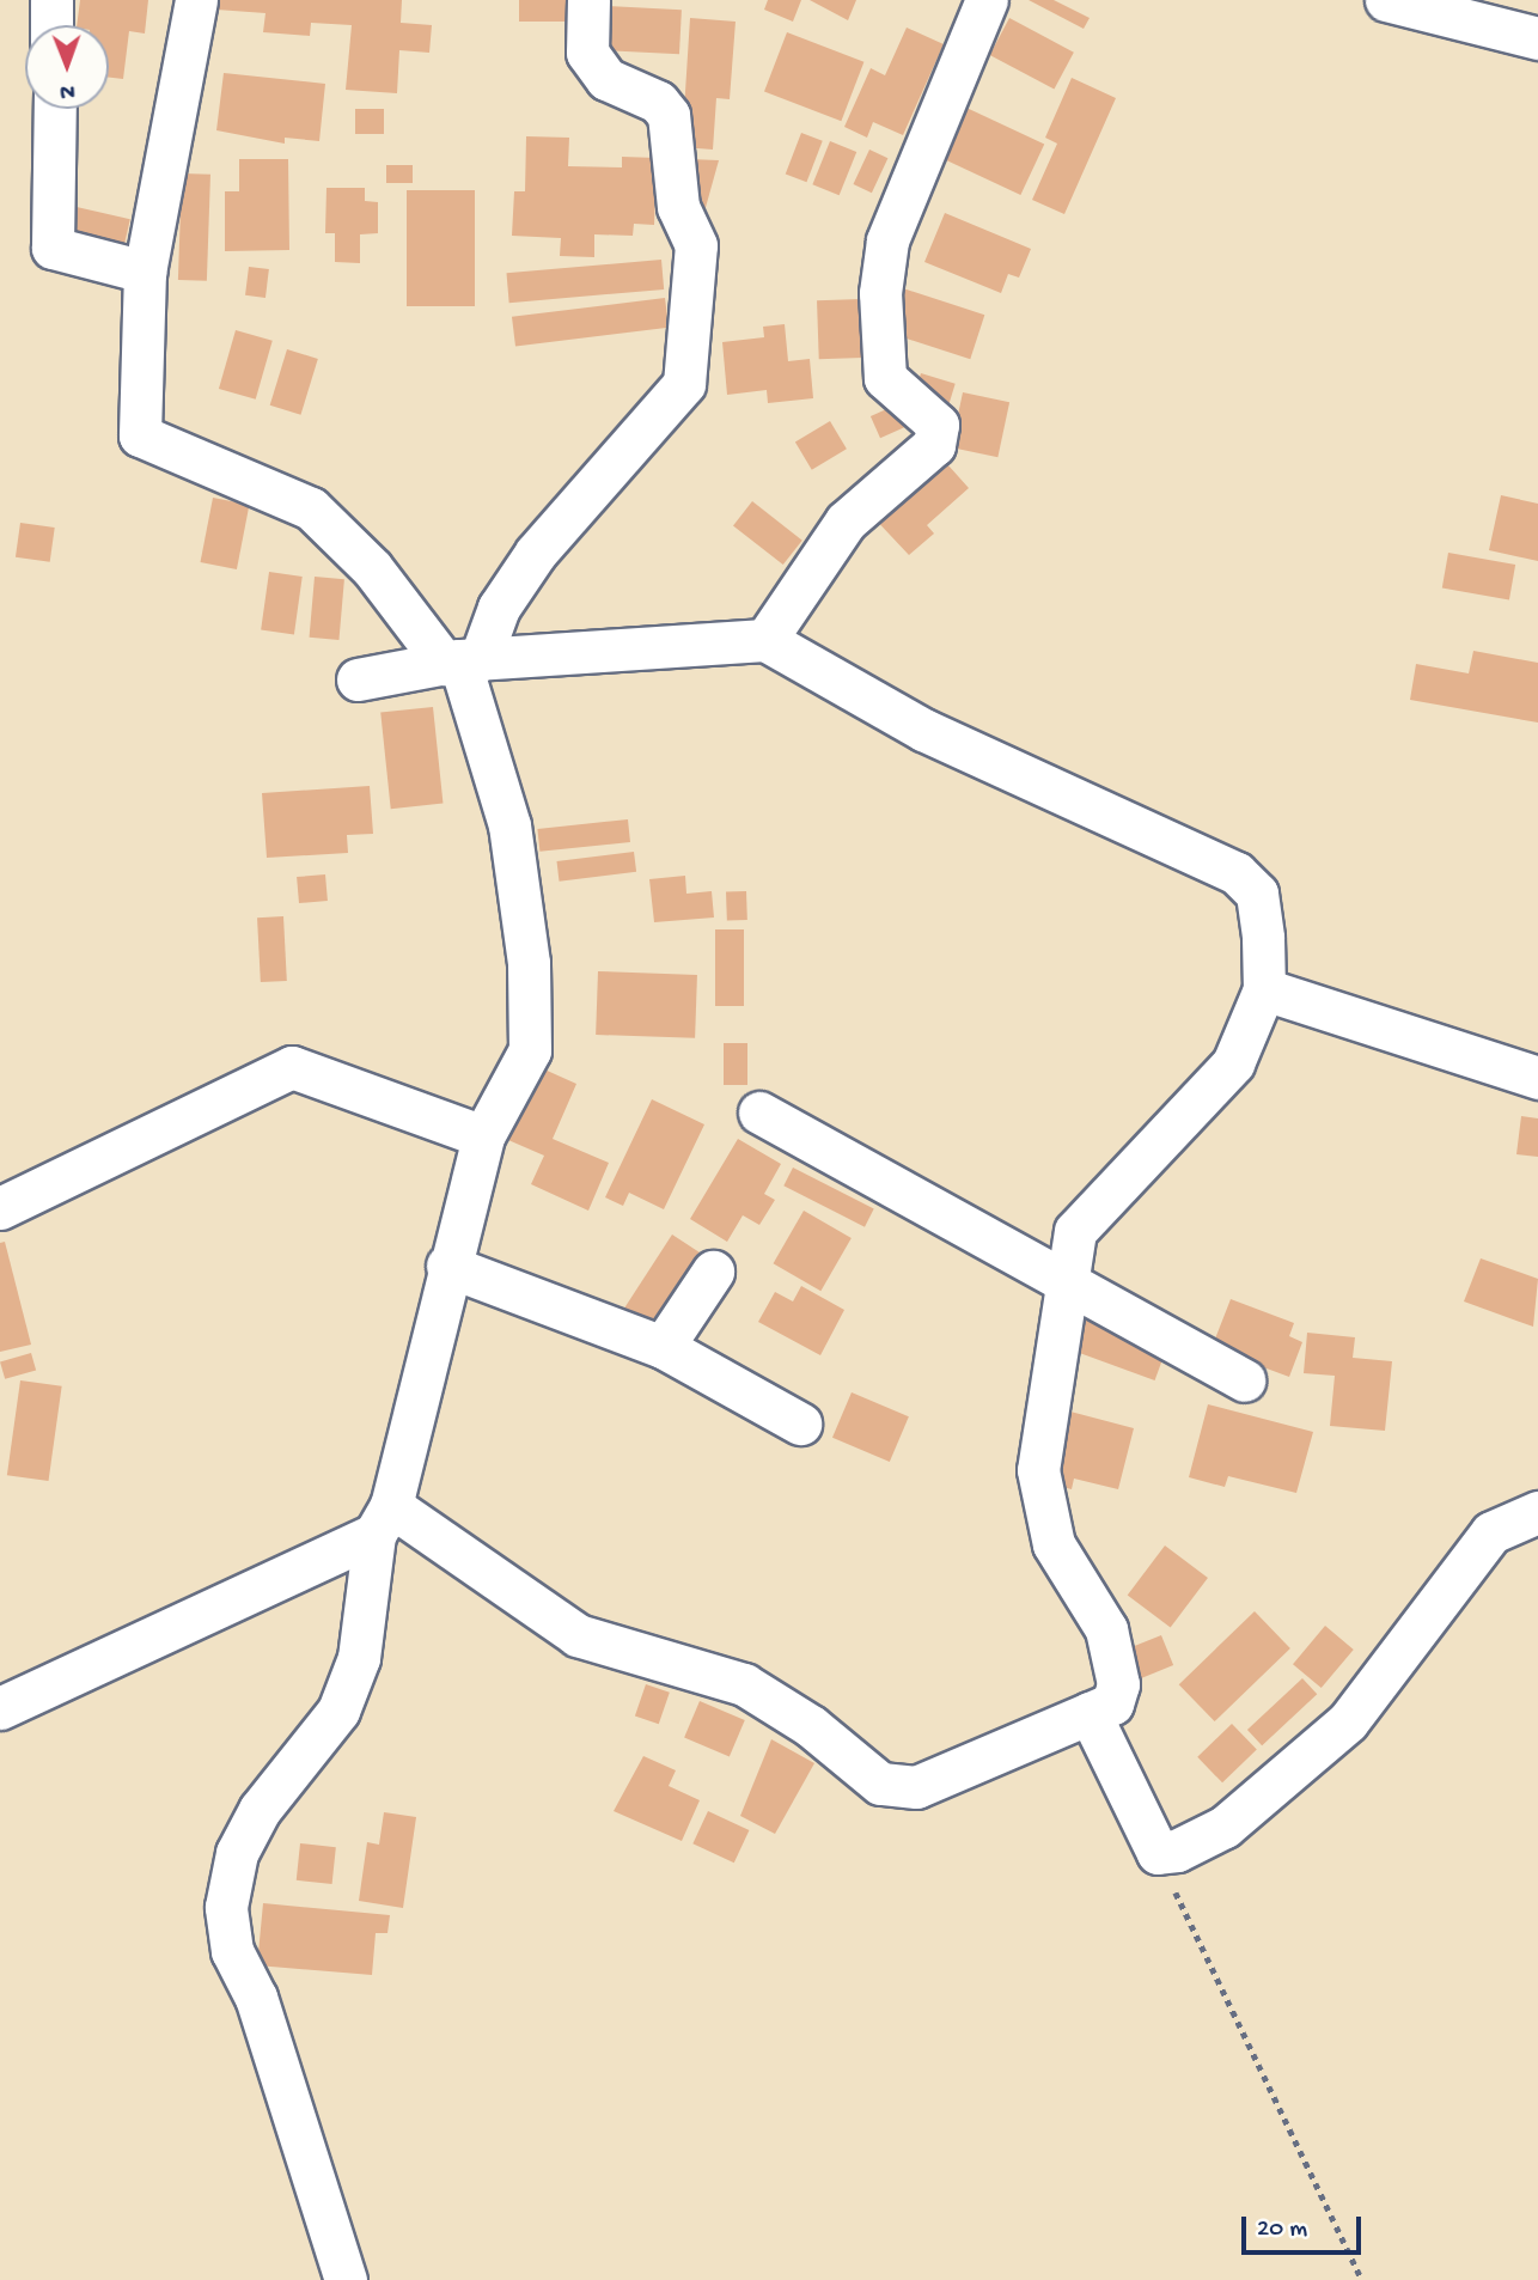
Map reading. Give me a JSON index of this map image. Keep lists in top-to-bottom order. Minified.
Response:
{"scale_bar":"20 m","north":"bottom"}
